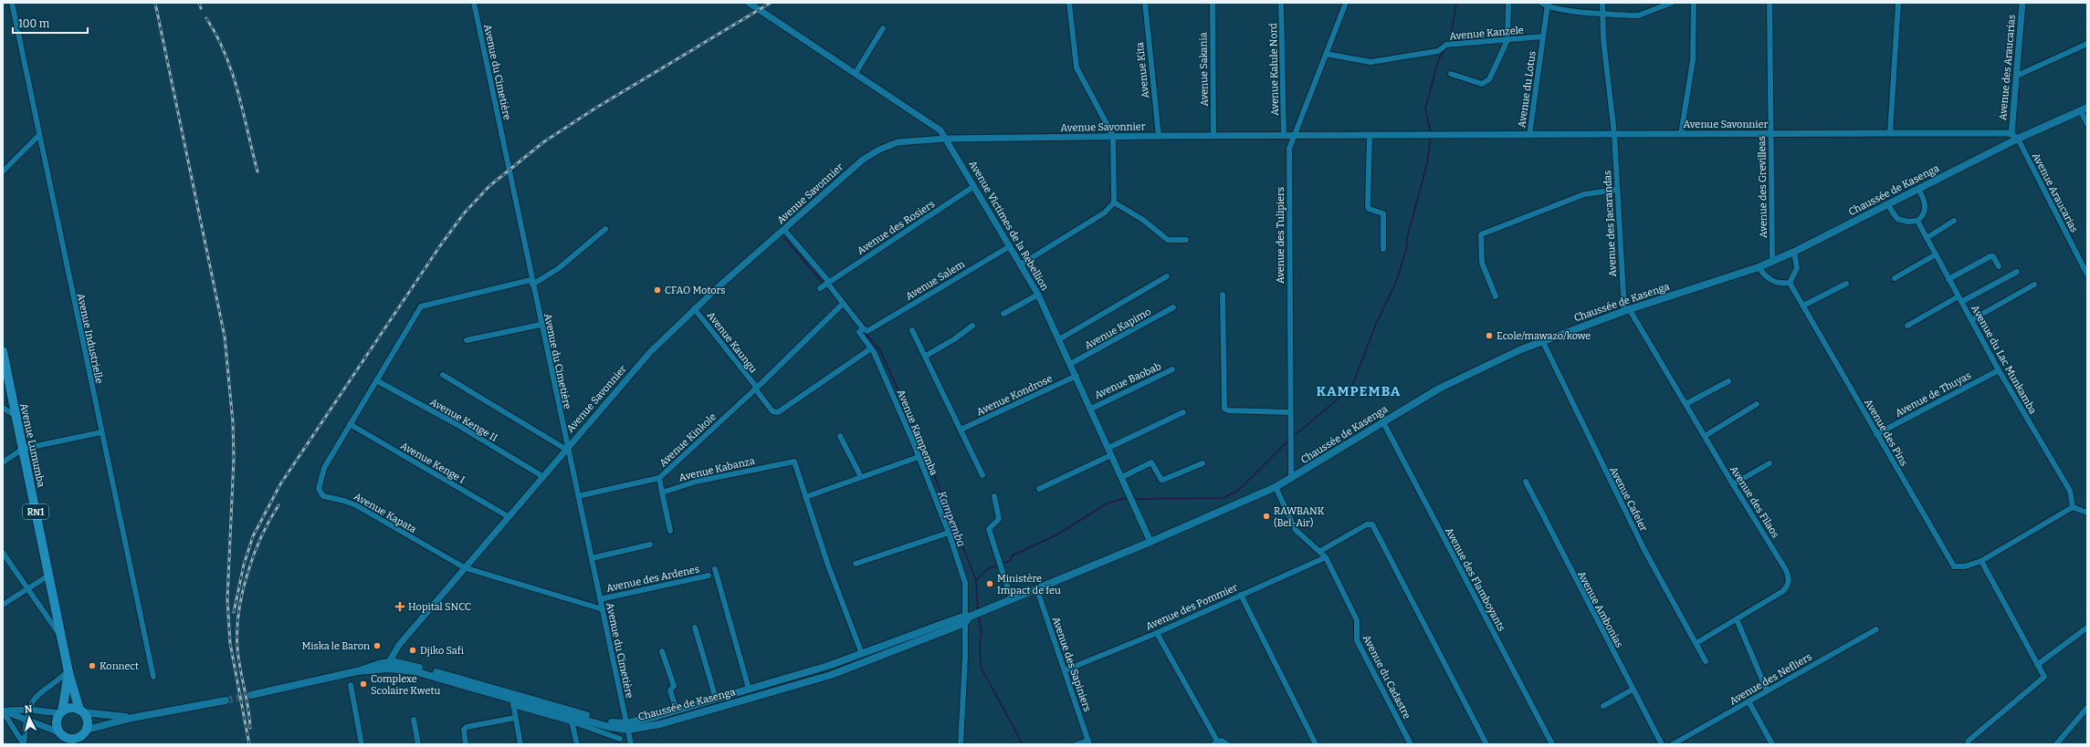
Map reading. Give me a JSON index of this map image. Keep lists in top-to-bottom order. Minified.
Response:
{"streets":{"highway":["Avenue Lumumba","RN1"],"main road":["Chaussée de Kasenga"],"street":["Avenue Kanzele","Avenue des Araucarias","Avenue Sakania","Avenue Kalule Nord","Avenue Kita","Avenue du Cimetière","Avenue du Lotus","Avenue Savonnier","Avenue des Grevilleas","Avenue Araucarias","Avenue des Jacarandas","Avenue Victimes de la Rebellion","Avenue des Rosiers","Avenue des Tulipiers","Avenue Salem","Avenue Kapimo","Avenue Industrielle","Avenue Kaungu","Avenue du Lac Munkamba","Avenue Baobab","Avenue de Thuyas","Avenue Kondrose","Avenue Kenge II","Avenue Kampemba","Avenue des Pins","Avenue Kinkole","Avenue Kenge I","Avenue Kabanza","Avenue Cafeier","Avenue des Filaos","Avenue Kapata","Avenue des Ardenes","Avenue des Flamboyants","Avenue des Pommier","Avenue Ambonias","Avenue des Sapiniers","Avenue du Cadastre","Avenue des Nefliers"]},"crossings":[["Avenue Kanzele","Avenue du Lotus"],["Avenue Kanzele","Avenue des Tulipiers"],["Avenue des Araucarias","Avenue Savonnier"],["Avenue Sakania","Avenue Savonnier"],["Avenue Kalule Nord","Avenue Savonnier"],["Avenue Kita","Avenue Savonnier"],["Avenue du Cimetière","Avenue Savonnier"],["Avenue du Cimetière","Chaussée de Kasenga"],["Avenue du Cimetière","Avenue Kinkole"],["Avenue du Cimetière","Avenue Kapata"],["Avenue du Cimetière","Avenue des Ardenes"],["Avenue du Lotus","Avenue Savonnier"],["Avenue Savonnier","Avenue des Grevilleas"],["Avenue Savonnier","Chaussée de Kasenga"],["Avenue Savonnier","Avenue des Jacarandas"],["Avenue Savonnier","Avenue Victimes de la Rebellion"],["Avenue Savonnier","Avenue des Tulipiers"],["Avenue Savonnier","Avenue Kaungu"],["Avenue Savonnier","Avenue Kenge II"],["Avenue Savonnier","Avenue Kampemba"],["Avenue Savonnier","Avenue Kenge I"],["Avenue Savonnier","Avenue Kapata"],["Avenue des Grevilleas","Chaussée de Kasenga"],["Chaussée de Kasenga","Avenue Araucarias"],["Chaussée de Kasenga","Avenue des Jacarandas"],["Chaussée de Kasenga","Avenue Victimes de la Rebellion"],["Chaussée de Kasenga","Avenue des Tulipiers"],["Chaussée de Kasenga","Avenue Kampemba"],["Chaussée de Kasenga","Avenue Cafeier"],["Chaussée de Kasenga","Avenue des Filaos"],["Chaussée de Kasenga","Avenue des Flamboyants"],["Chaussée de Kasenga","Avenue des Sapiniers"],["Chaussée de Kasenga","Avenue du Cadastre"],["Avenue des Jacarandas","Avenue des Filaos"],["Avenue Victimes de la Rebellion","Avenue des Rosiers"],["Avenue Victimes de la Rebellion","Avenue Salem"],["Avenue Victimes de la Rebellion","Avenue Kapimo"],["Avenue Victimes de la Rebellion","Avenue Baobab"],["Avenue Victimes de la Rebellion","Avenue Kondrose"],["Avenue des Rosiers","Avenue Kampemba"],["Avenue Salem","Avenue Kampemba"],["Avenue Kaungu","Avenue Kampemba"],["Avenue Kaungu","Avenue Kinkole"],["Avenue du Lac Munkamba","Avenue de Thuyas"],["Avenue du Lac Munkamba","Avenue des Pins"],["Avenue de Thuyas","Avenue des Pins"],["Avenue Kenge II","Avenue Kapata"],["Avenue Kampemba","Avenue Kinkole"],["Avenue Kenge I","Avenue Kapata"],["Avenue des Pommier","Avenue des Sapiniers"],["Avenue des Pommier","Avenue du Cadastre"]],"districts":["KAMPEMBA"],"water":["Kampemba"],"places":{"other":["CFAO Motors","Ecole/mawazo/kowe","RAWBANK (Bel-Air)","Ministère Impact de feu","Miska le Baron","Djiko Safi","Konnect","Complexe Scolaire Kwetu"],"health":["Hopital SNCC"]},"scale_bar":"100 m","north":"top"}
